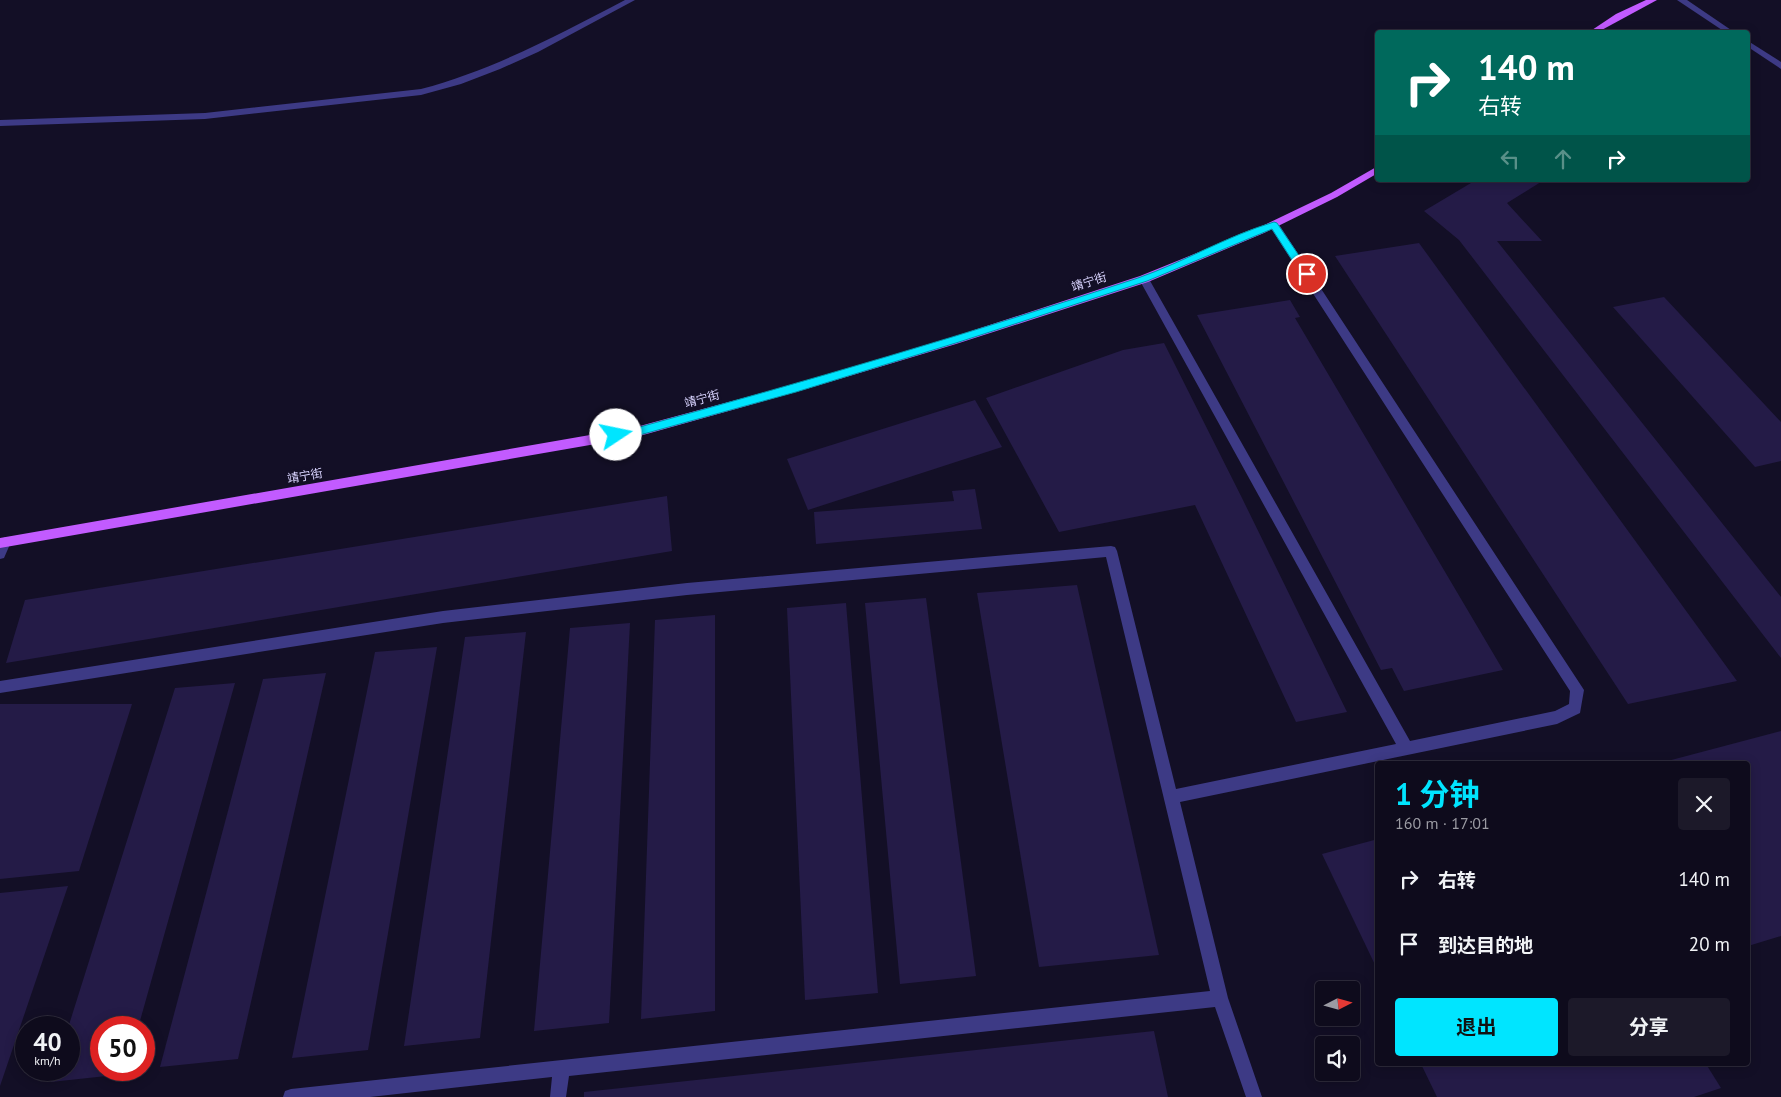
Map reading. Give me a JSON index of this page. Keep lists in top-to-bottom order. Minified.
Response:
{"streets":{"main road":["靖宁街"]},"north":"right","page":{"turn":["140 m","右转"],"heading":["1 分钟","160 m · 17:01"],"list":[{"name":"右转","value":"140 m"},{"name":"到达目的地","value":"20 m"}],"buttons":["退出","分享"],"speed":"40 km/h","limit":"50"}}
